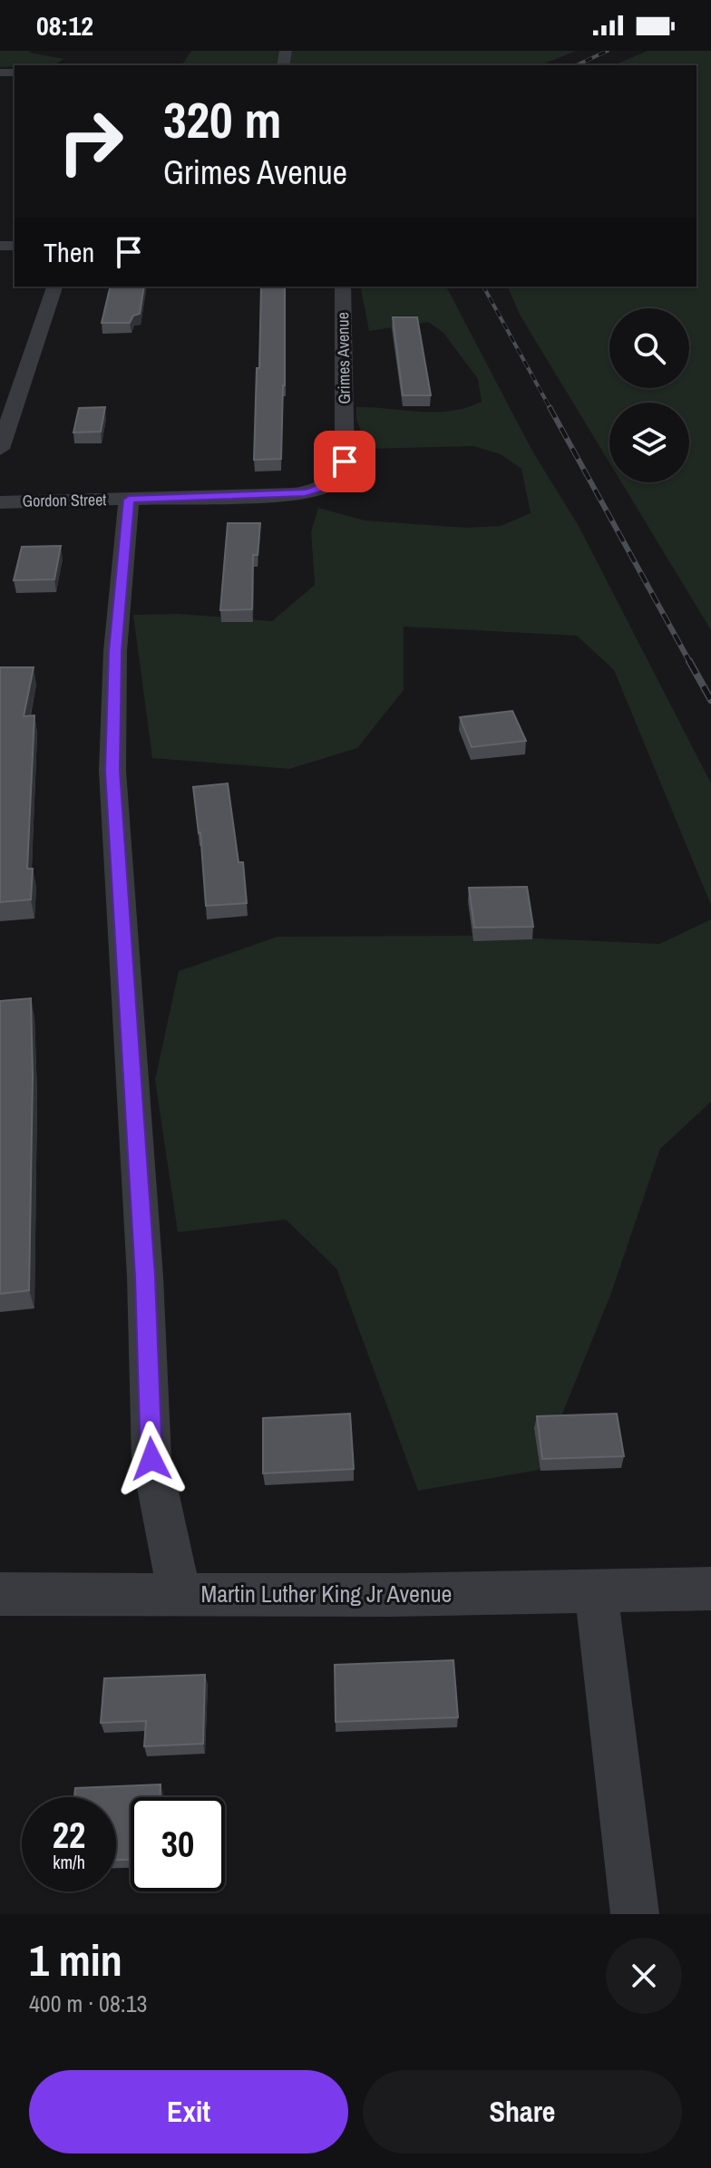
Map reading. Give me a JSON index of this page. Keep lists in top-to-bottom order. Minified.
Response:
{"streets":{"street":["Grimes Avenue","Gordon Street","Martin Luther King Jr Avenue"]},"crossings":[["Grimes Avenue","Gordon Street"],["Grimes Avenue","Martin Luther King Jr Avenue"],["Gordon Street","Martin Luther King Jr Avenue"]],"page":{"status":"08:12","turn":["320 m","Grimes Avenue"],"then":"Then","speed":"22 km/h","limit":"30","heading":["1 min","400 m · 08:13"],"buttons":["Exit","Share"]}}
